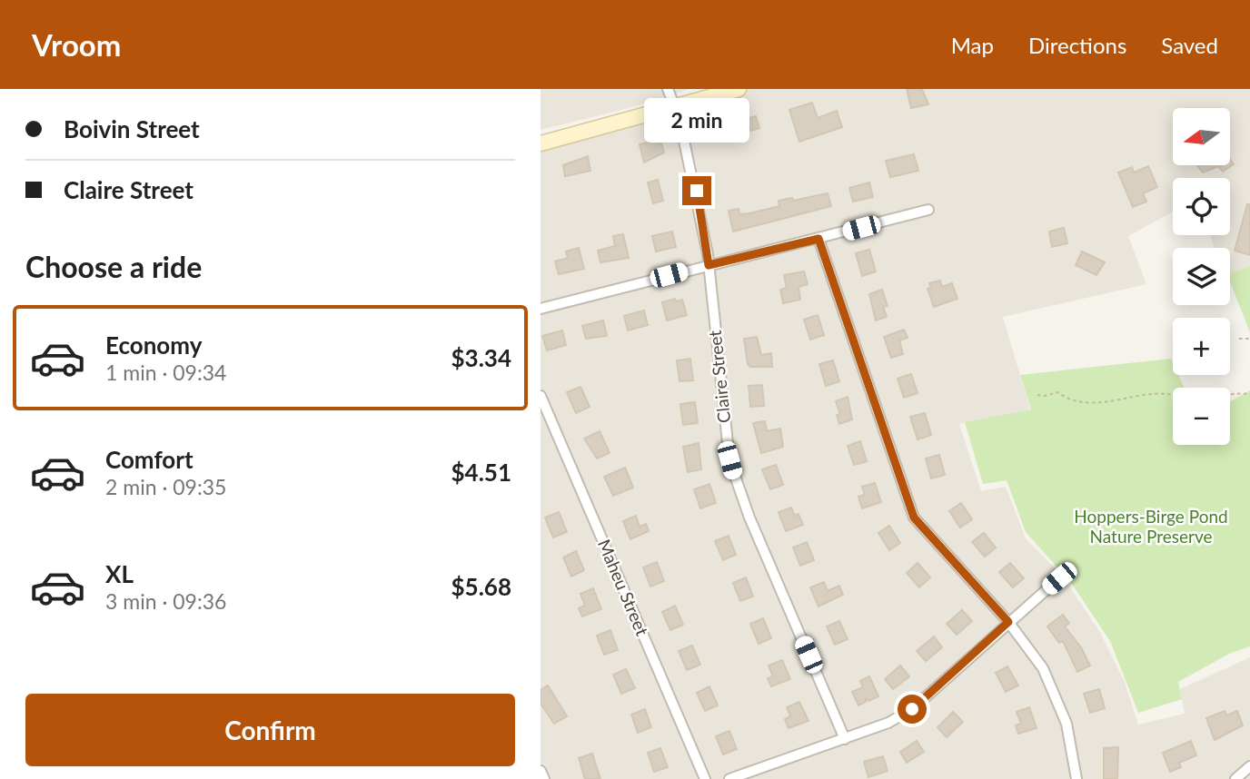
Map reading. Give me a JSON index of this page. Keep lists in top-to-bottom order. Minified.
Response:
{"streets":{"street":["Claire Street","Maheu Street"]},"parks":["Hoppers-Birge Pond Nature Preserve"],"north":"left","page":{"header":"Vroom","nav":["Map","Directions","Saved"],"banner":["Boivin Street","Claire Street"],"bubble":"2 min","map_buttons":["+","−"],"heading":"Choose a ride","list":[{"name":"Economy","note":"1 min · 09:34","value":"$3.34"},{"name":"Comfort","note":"2 min · 09:35","value":"$4.51"},{"name":"XL","note":"3 min · 09:36","value":"$5.68"}],"buttons":"Confirm"}}
